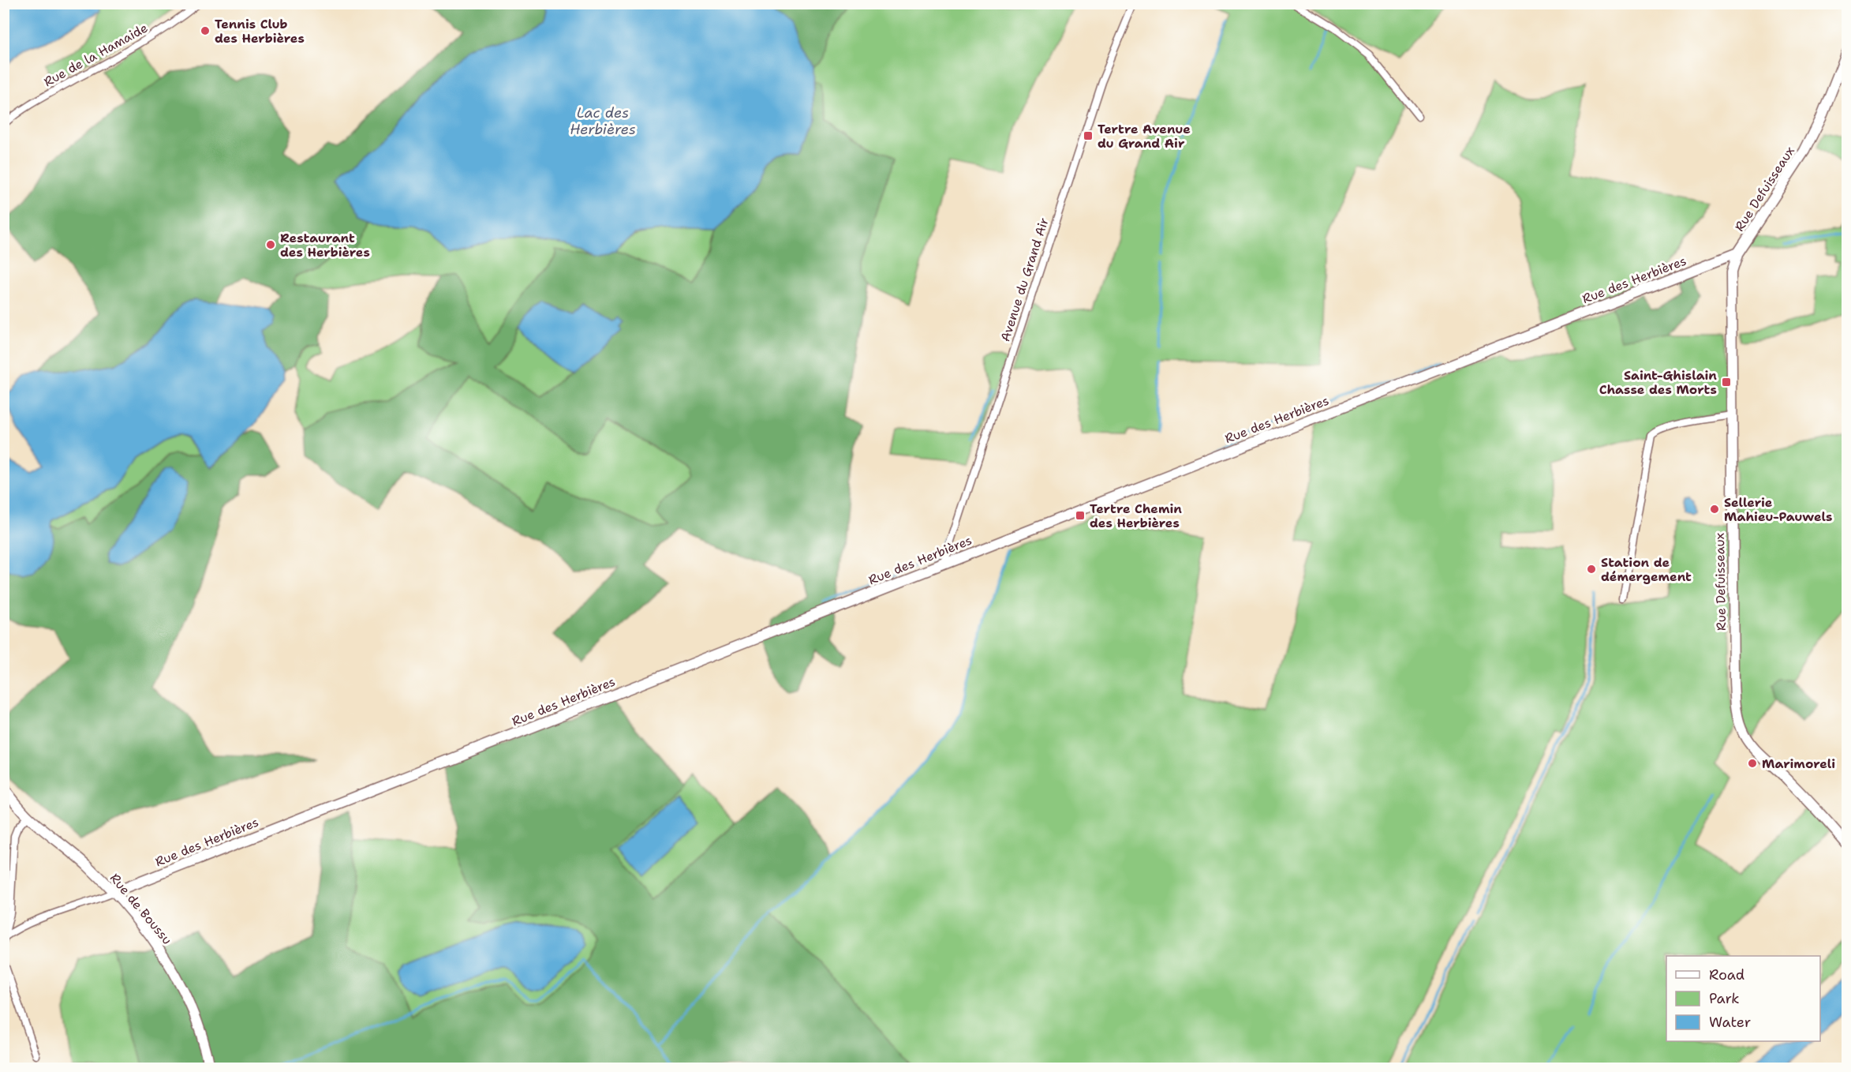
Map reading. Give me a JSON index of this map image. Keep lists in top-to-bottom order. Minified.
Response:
{"streets":{"street":["Rue de la Hamaide","Rue Defuisseaux","Avenue du Grand Air","Rue des Herbières","Rue de Boussu"]},"crossings":[["Rue Defuisseaux","Rue des Herbières"],["Avenue du Grand Air","Rue des Herbières"],["Rue des Herbières","Rue de Boussu"]],"water":["Lac des Herbières"],"places":{"other":["Tennis Club des Herbières","Restaurant des Herbières","Sellerie Mahieu-Pauwels","Station de démergement","Marimoreli"],"transit":["Tertre Avenue du Grand Air","Saint-Ghislain Chasse des Morts","Tertre Chemin des Herbières"]},"legend":["Road","Park","Water"]}
